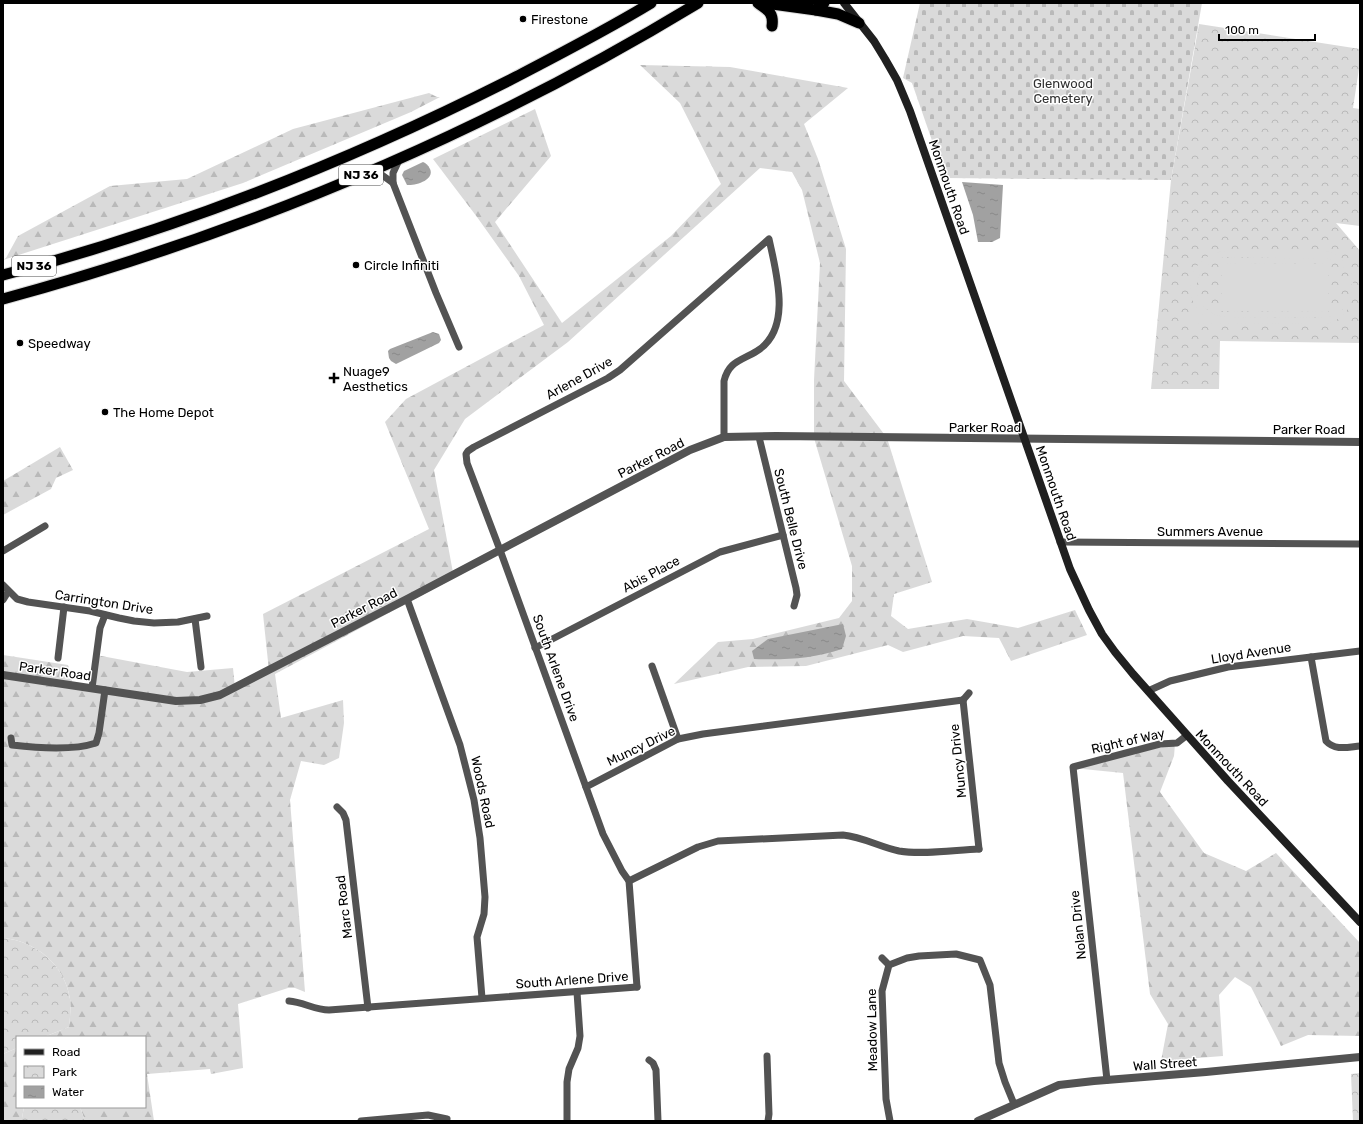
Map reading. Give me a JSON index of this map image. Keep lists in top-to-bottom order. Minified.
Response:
{"streets":{"highway":["NJ 36"],"main road":["Monmouth Road"],"street":["Arlene Drive","Parker Road","South Belle Drive","Summers Avenue","Abis Place","Carrington Drive","Lloyd Avenue","South Arlene Drive","Right of Way","Muncy Drive","Woods Road","Marc Road","Nolan Drive","Meadow Lane","Wall Street"]},"crossings":[["Monmouth Road","Parker Road"],["Monmouth Road","Summers Avenue"],["Monmouth Road","Lloyd Avenue"],["Monmouth Road","Right of Way"],["Arlene Drive","Parker Road"],["Arlene Drive","South Arlene Drive"],["Parker Road","South Belle Drive"],["Parker Road","South Arlene Drive"],["Parker Road","Woods Road"],["South Belle Drive","Abis Place"],["Abis Place","South Arlene Drive"],["South Arlene Drive","Muncy Drive"],["South Arlene Drive","Woods Road"],["South Arlene Drive","Marc Road"],["Right of Way","Nolan Drive"],["Nolan Drive","Wall Street"]],"parks":["Glenwood Cemetery"],"places":{"other":["Firestone","Circle Infiniti","Speedway","The Home Depot"],"health":["Nuage9 Aesthetics"]},"legend":["Road","Park","Water"],"scale_bar":"100 m"}
